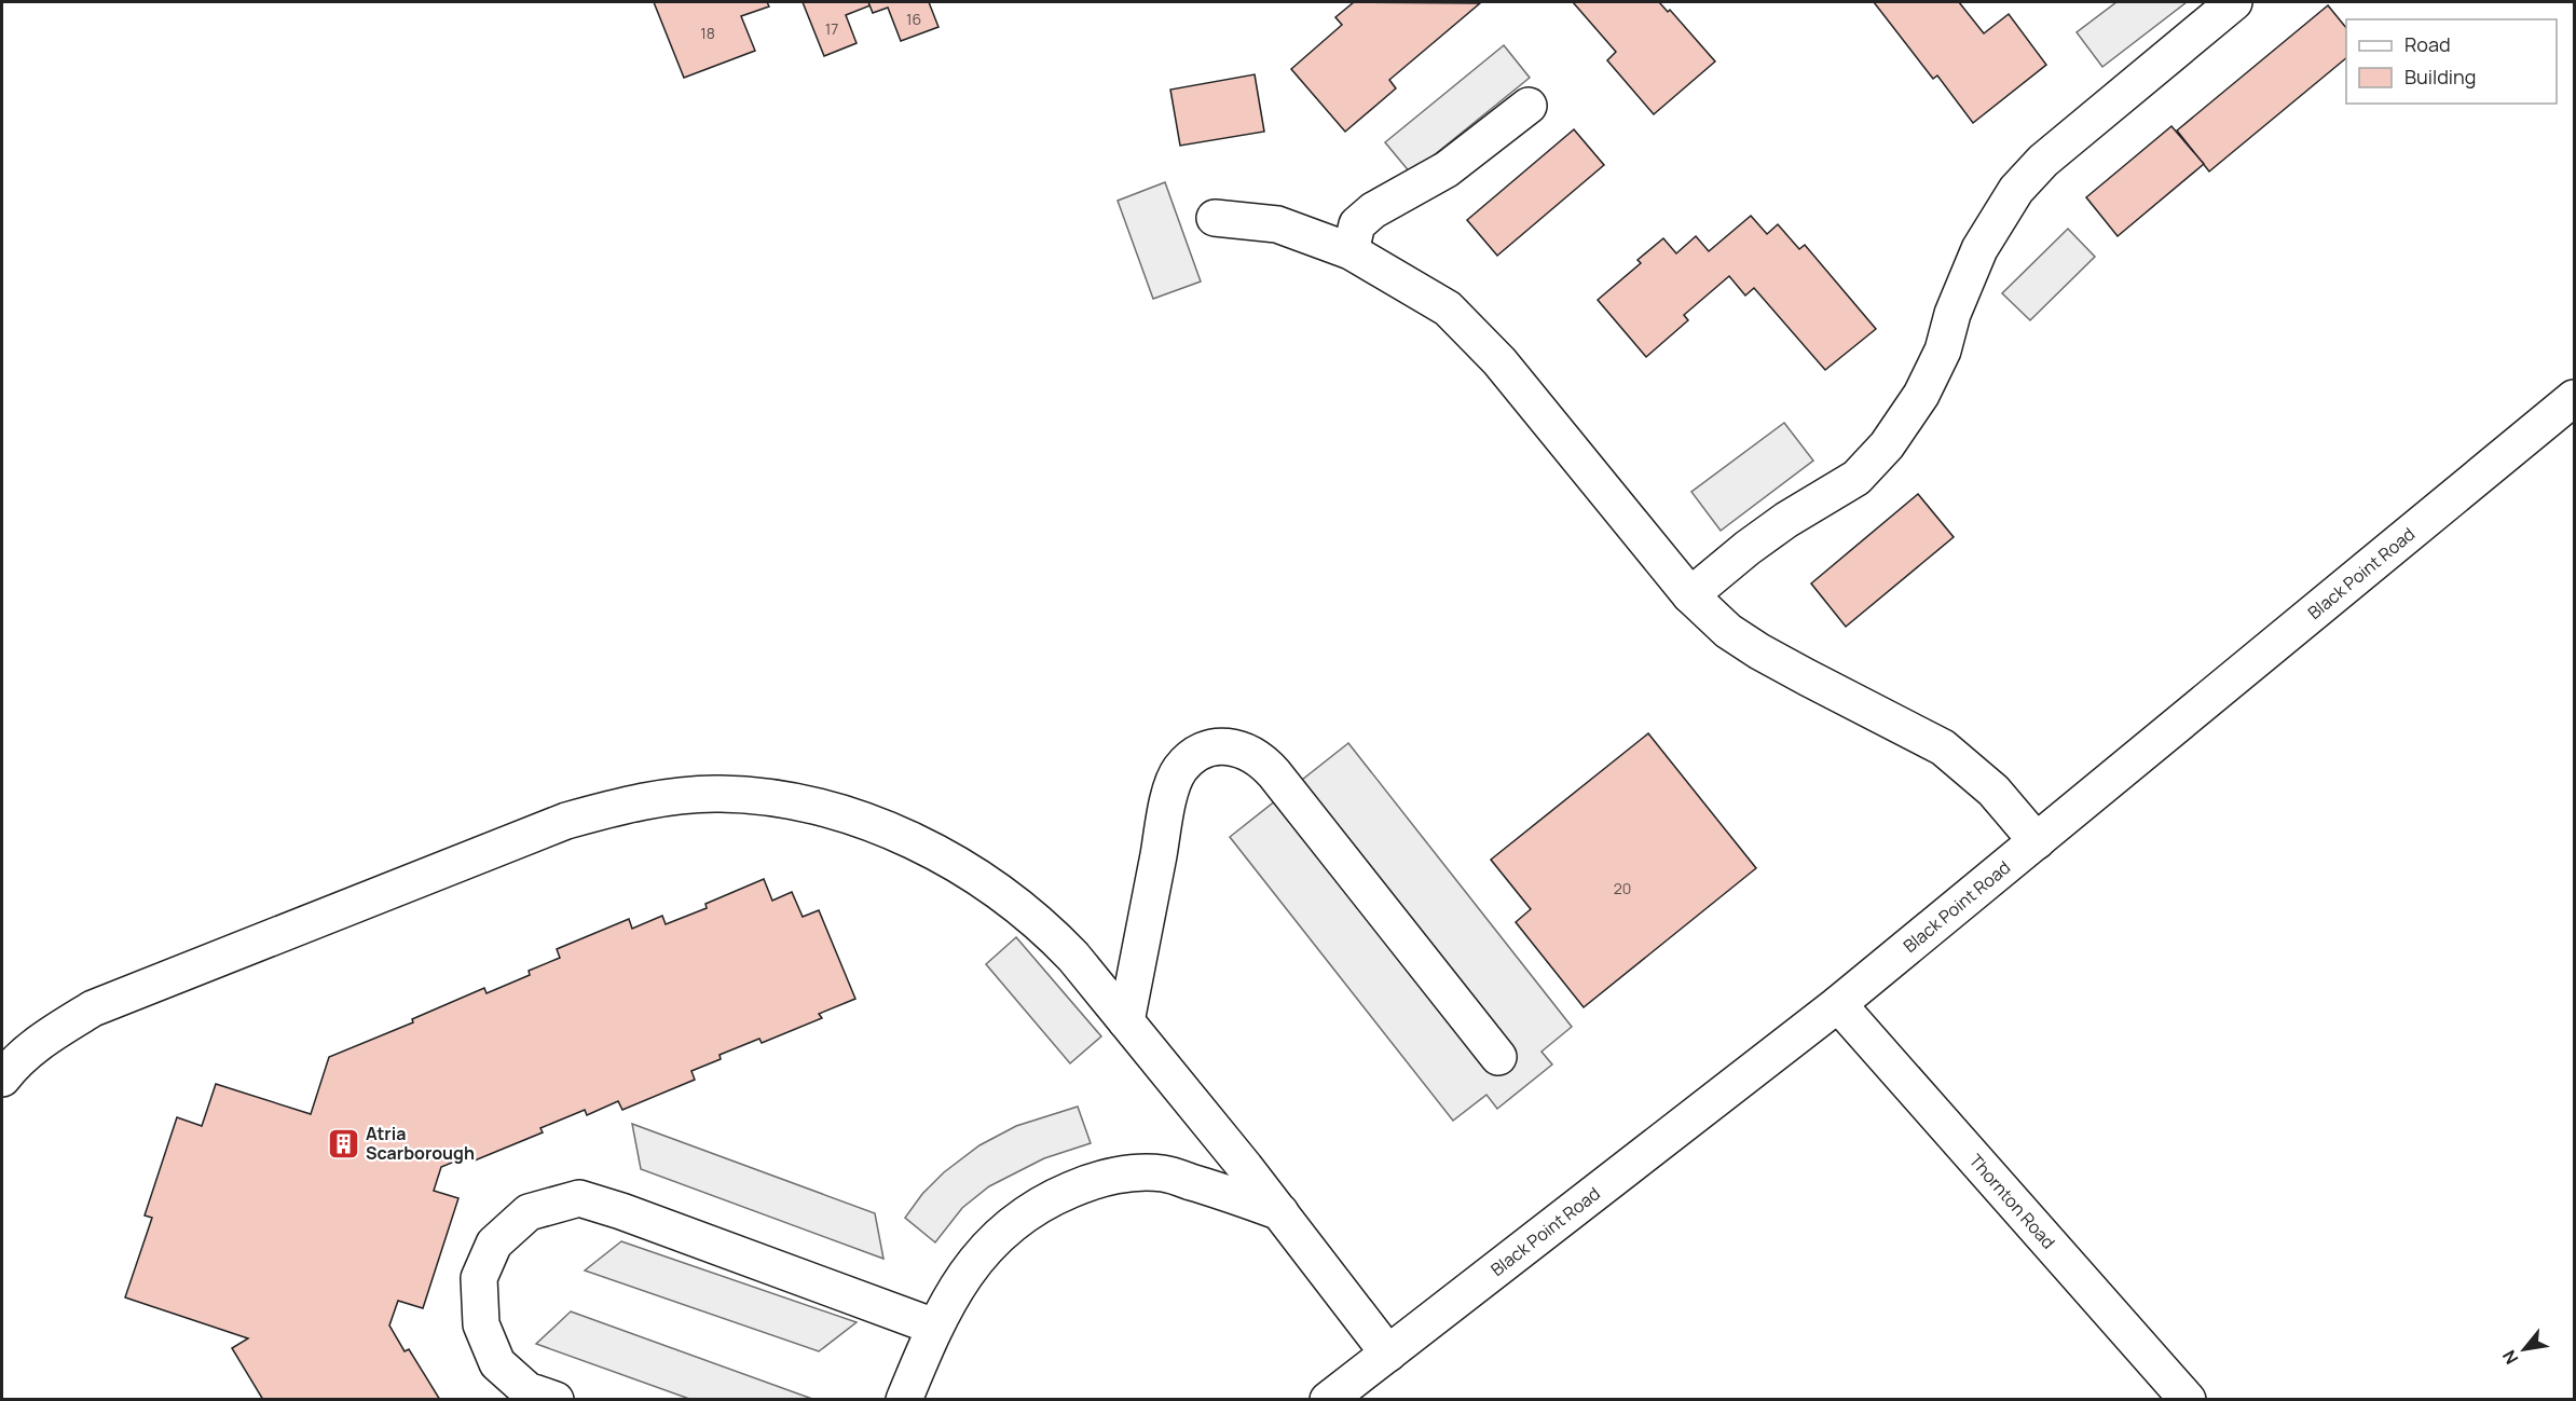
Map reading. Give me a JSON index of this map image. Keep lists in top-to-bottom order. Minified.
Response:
{"streets":{"main road":["Black Point Road","Thornton Road"]},"crossings":[["Black Point Road","Thornton Road"]],"places":{"building":["Atria Scarborough"]},"house_numbers":["16","17","18","20"],"legend":["Road","Building"],"north":"bottom left"}
